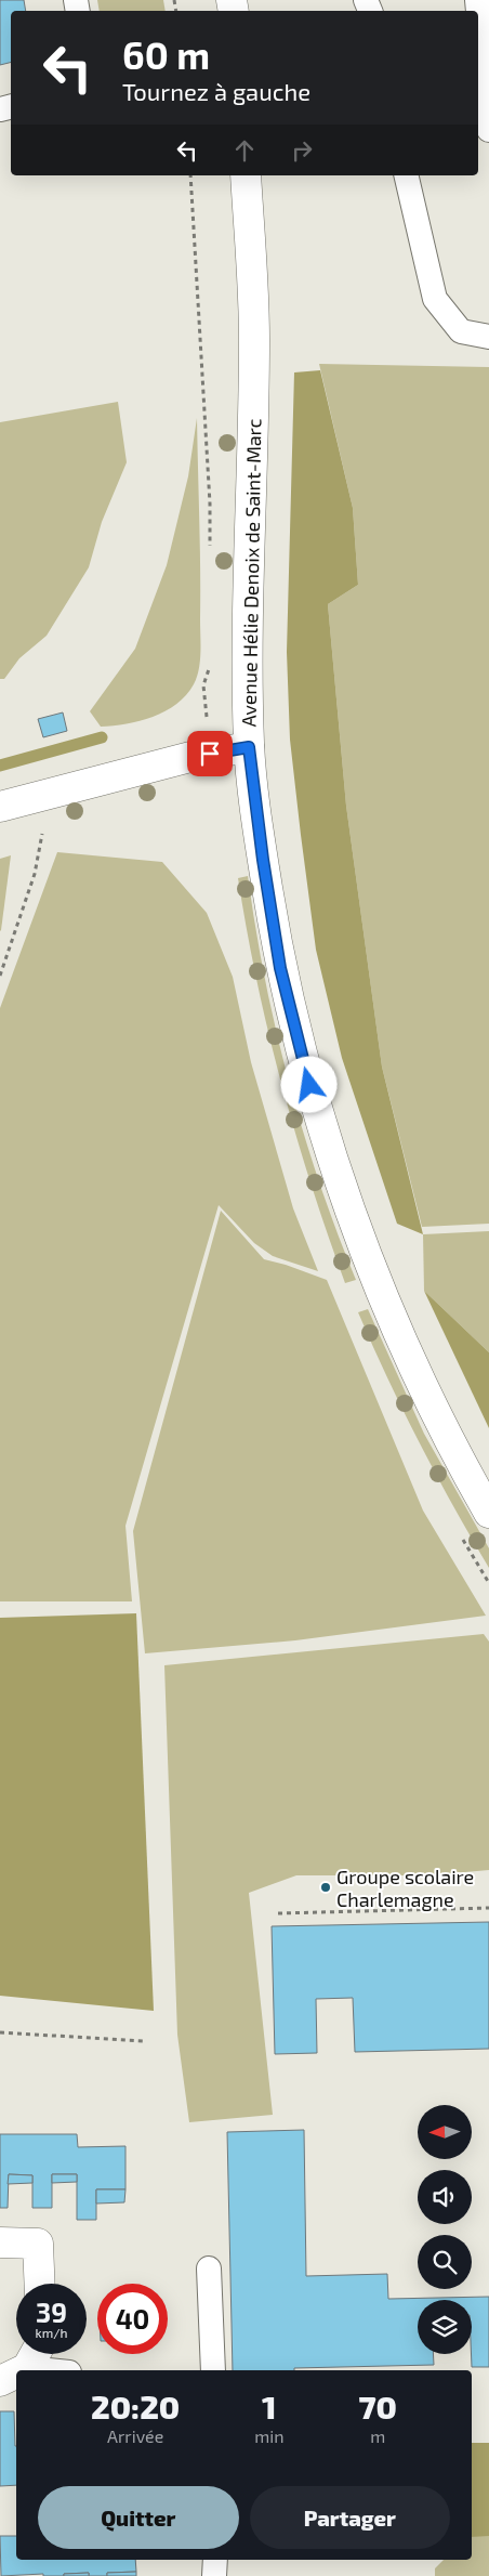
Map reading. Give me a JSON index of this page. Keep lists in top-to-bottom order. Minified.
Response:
{"streets":{"street":["Avenue Hélie Denoix de Saint-Marc"]},"places":["Groupe scolaire Charlemagne"],"north":"left","page":{"turn":["60 m","Tournez à gauche"],"speed":"39 km/h","limit":"40","eta":["20:20","Arrivée","1","min","70","m"],"buttons":["Quitter","Partager"]}}
